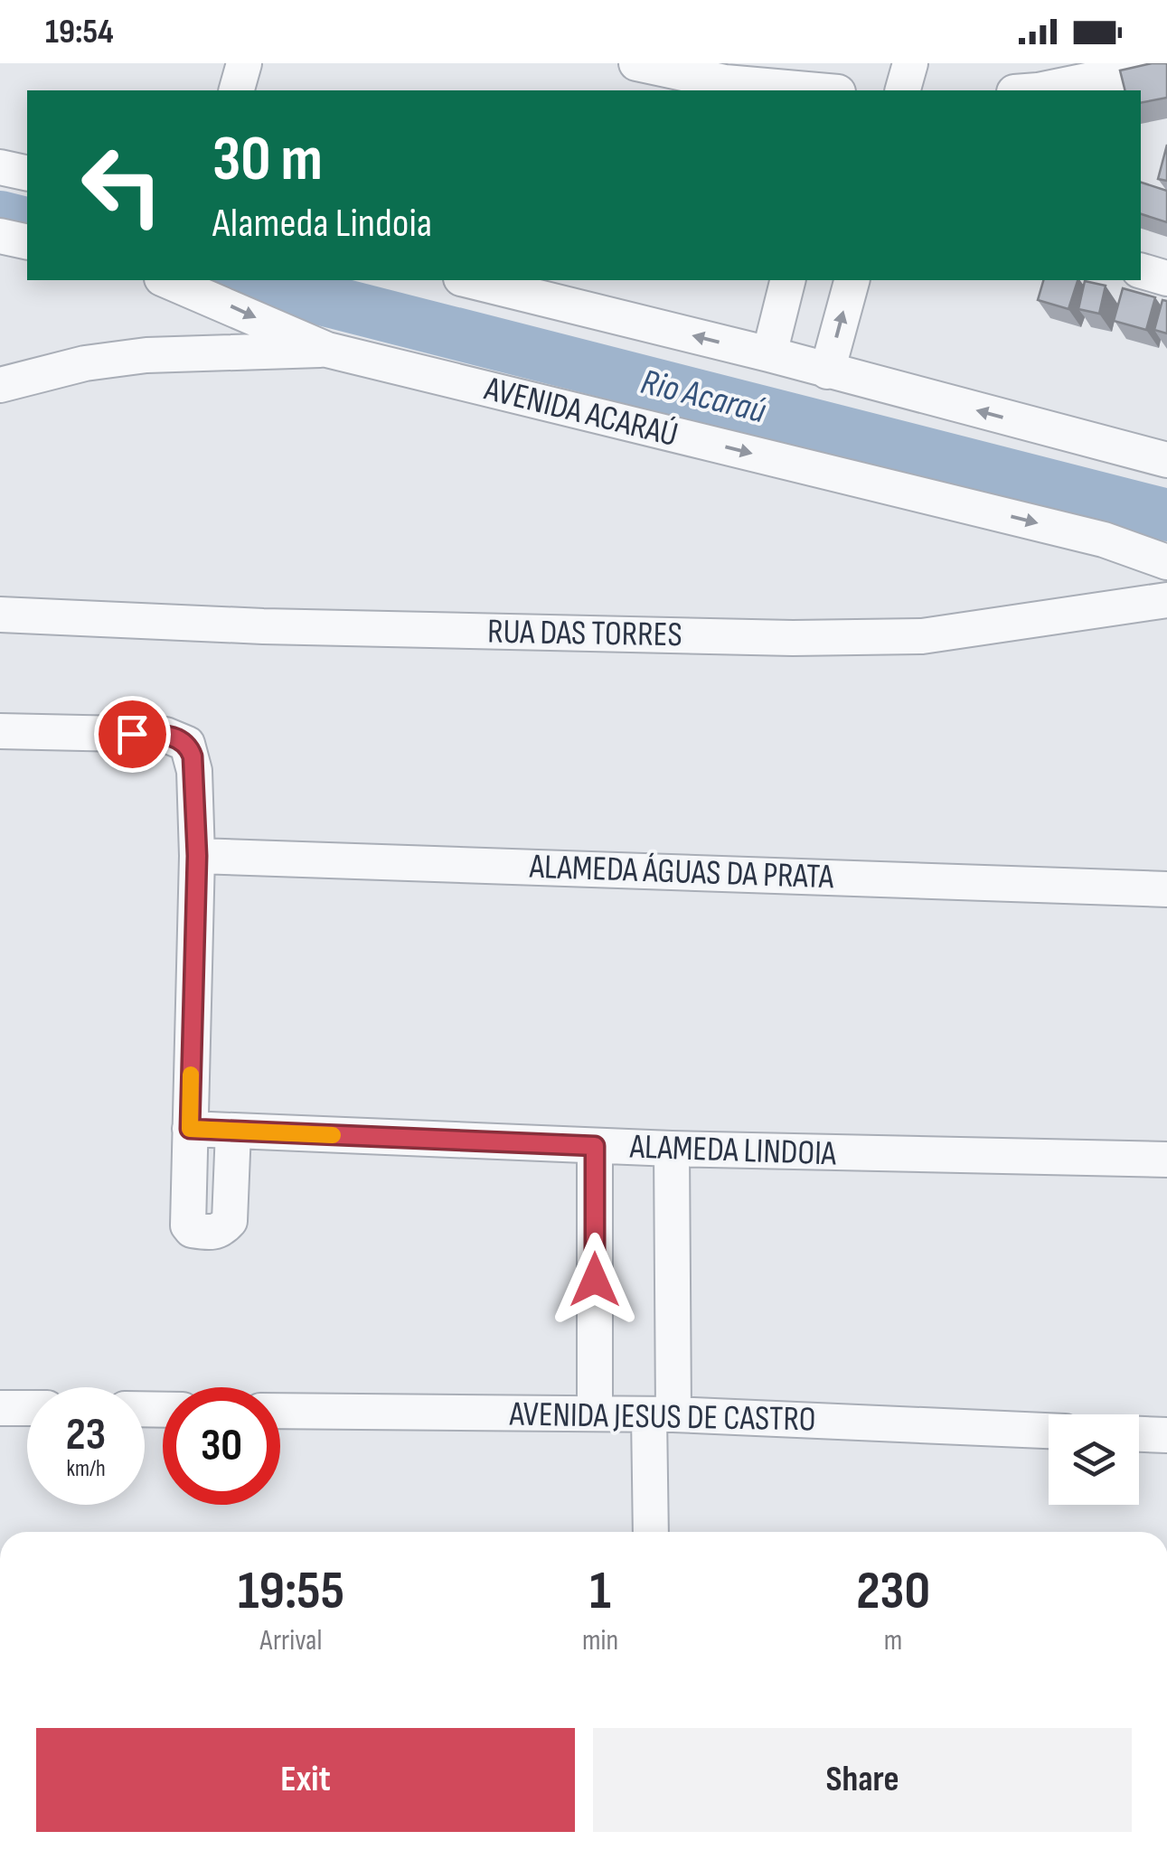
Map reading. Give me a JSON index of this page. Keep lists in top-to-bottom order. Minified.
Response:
{"streets":{"street":["AVENIDA ACARAÚ","RUA DAS TORRES","ALAMEDA ÁGUAS DA PRATA","ALAMEDA LINDOIA","AVENIDA JESUS DE CASTRO"]},"water":["Rio Acaraú"],"page":{"status":"19:54","turn":["30 m","Alameda Lindoia"],"speed":"23 km/h","limit":"30","eta":["19:55","Arrival","1","min","230","m"],"buttons":["Exit","Share"]}}
